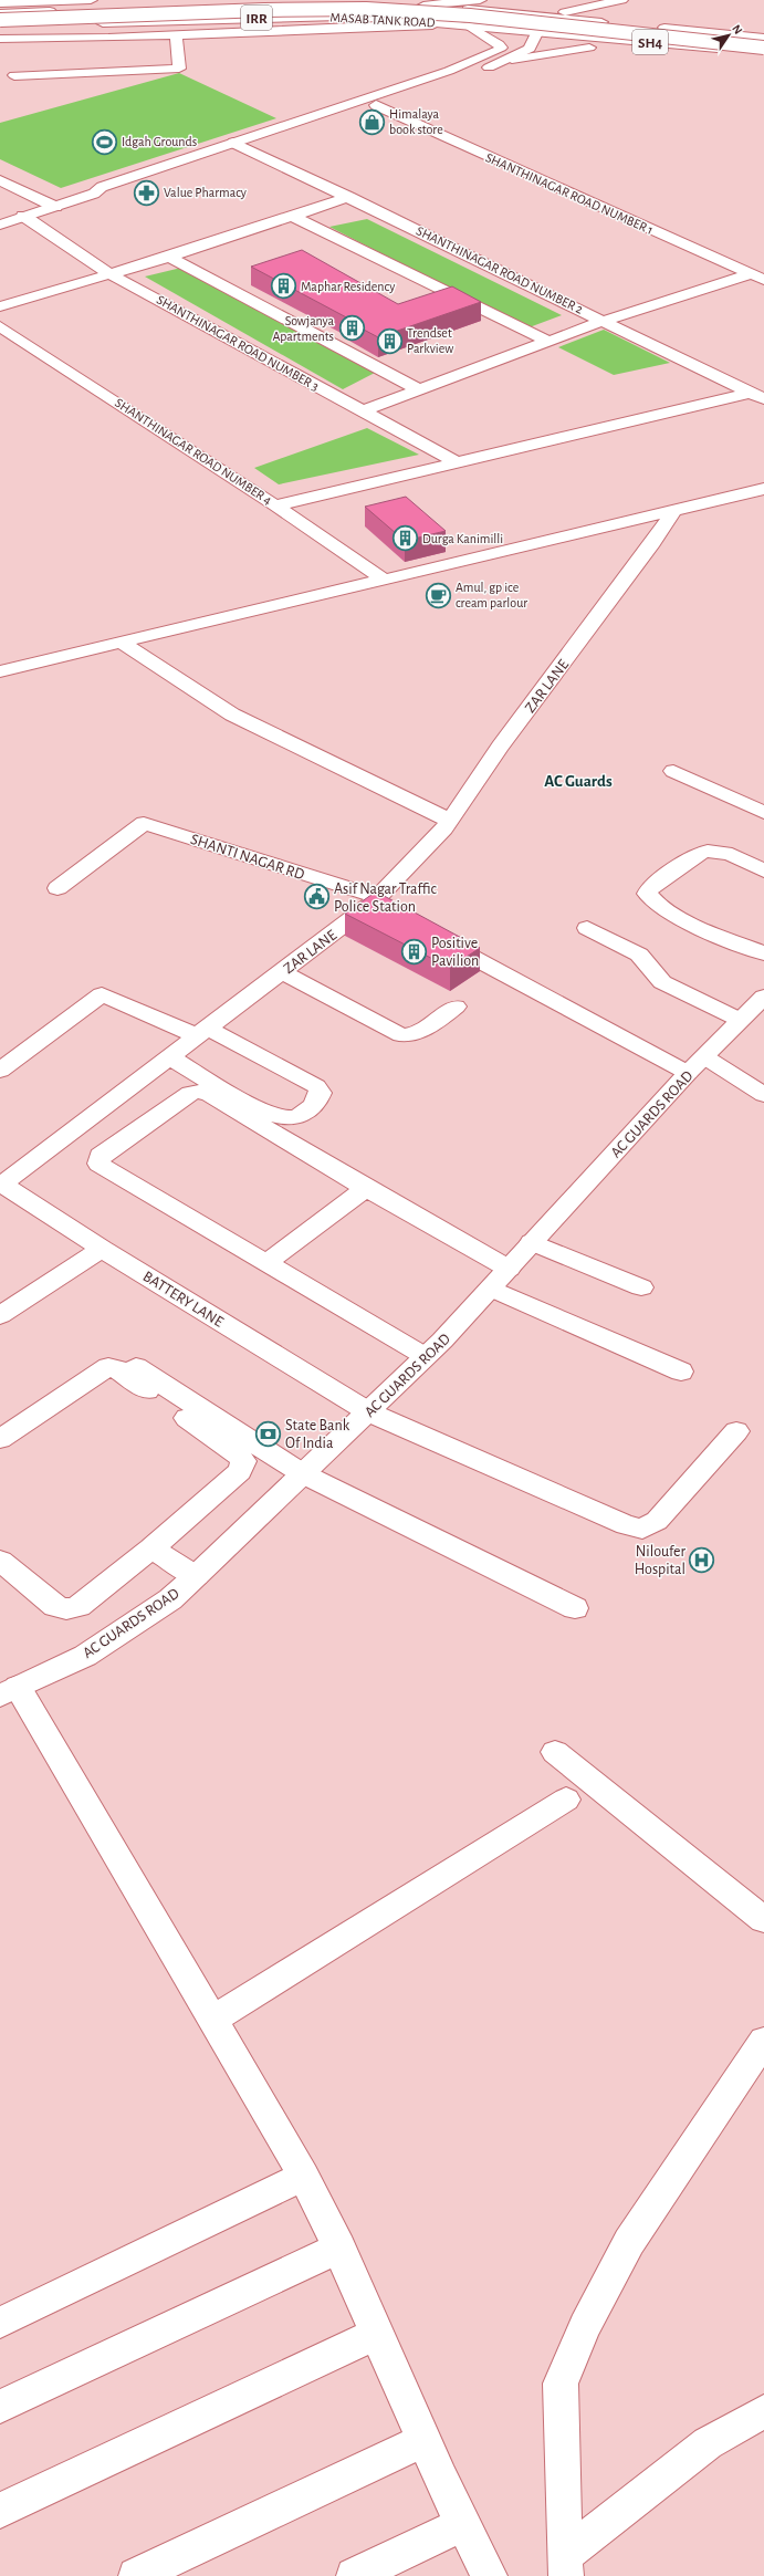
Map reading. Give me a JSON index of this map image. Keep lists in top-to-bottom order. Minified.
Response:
{"streets":{"main road":["IRR","MASAB TANK ROAD","SH4","SHANTHINAGAR ROAD NUMBER 1","SHANTHINAGAR ROAD NUMBER 2","SHANTHINAGAR ROAD NUMBER 3","SHANTHINAGAR ROAD NUMBER 4","ZAR LANE","SHANTI NAGAR RD","AC GUARDS ROAD","BATTERY LANE"]},"crossings":[["IRR","MASAB TANK ROAD"],["MASAB TANK ROAD","SH4"],["ZAR LANE","SHANTI NAGAR RD"],["ZAR LANE","BATTERY LANE"],["AC GUARDS ROAD","BATTERY LANE"]],"districts":["AC Guards"],"places":{"shop":["Himalaya book store"],"sports":["Idgah Grounds"],"pharmacy":["Value Pharmacy"],"building":["Maphar Residency","Sowjanya Apartments","Trendset Parkview","Durga Kanimilli","Positive Pavilion"],"cafe":["Amul, gp ice cream parlour"],"public building":["Asif Nagar Traffic Police Station"],"bank":["State Bank Of India"],"hospital":["Niloufer Hospital"]},"north":"top right"}
